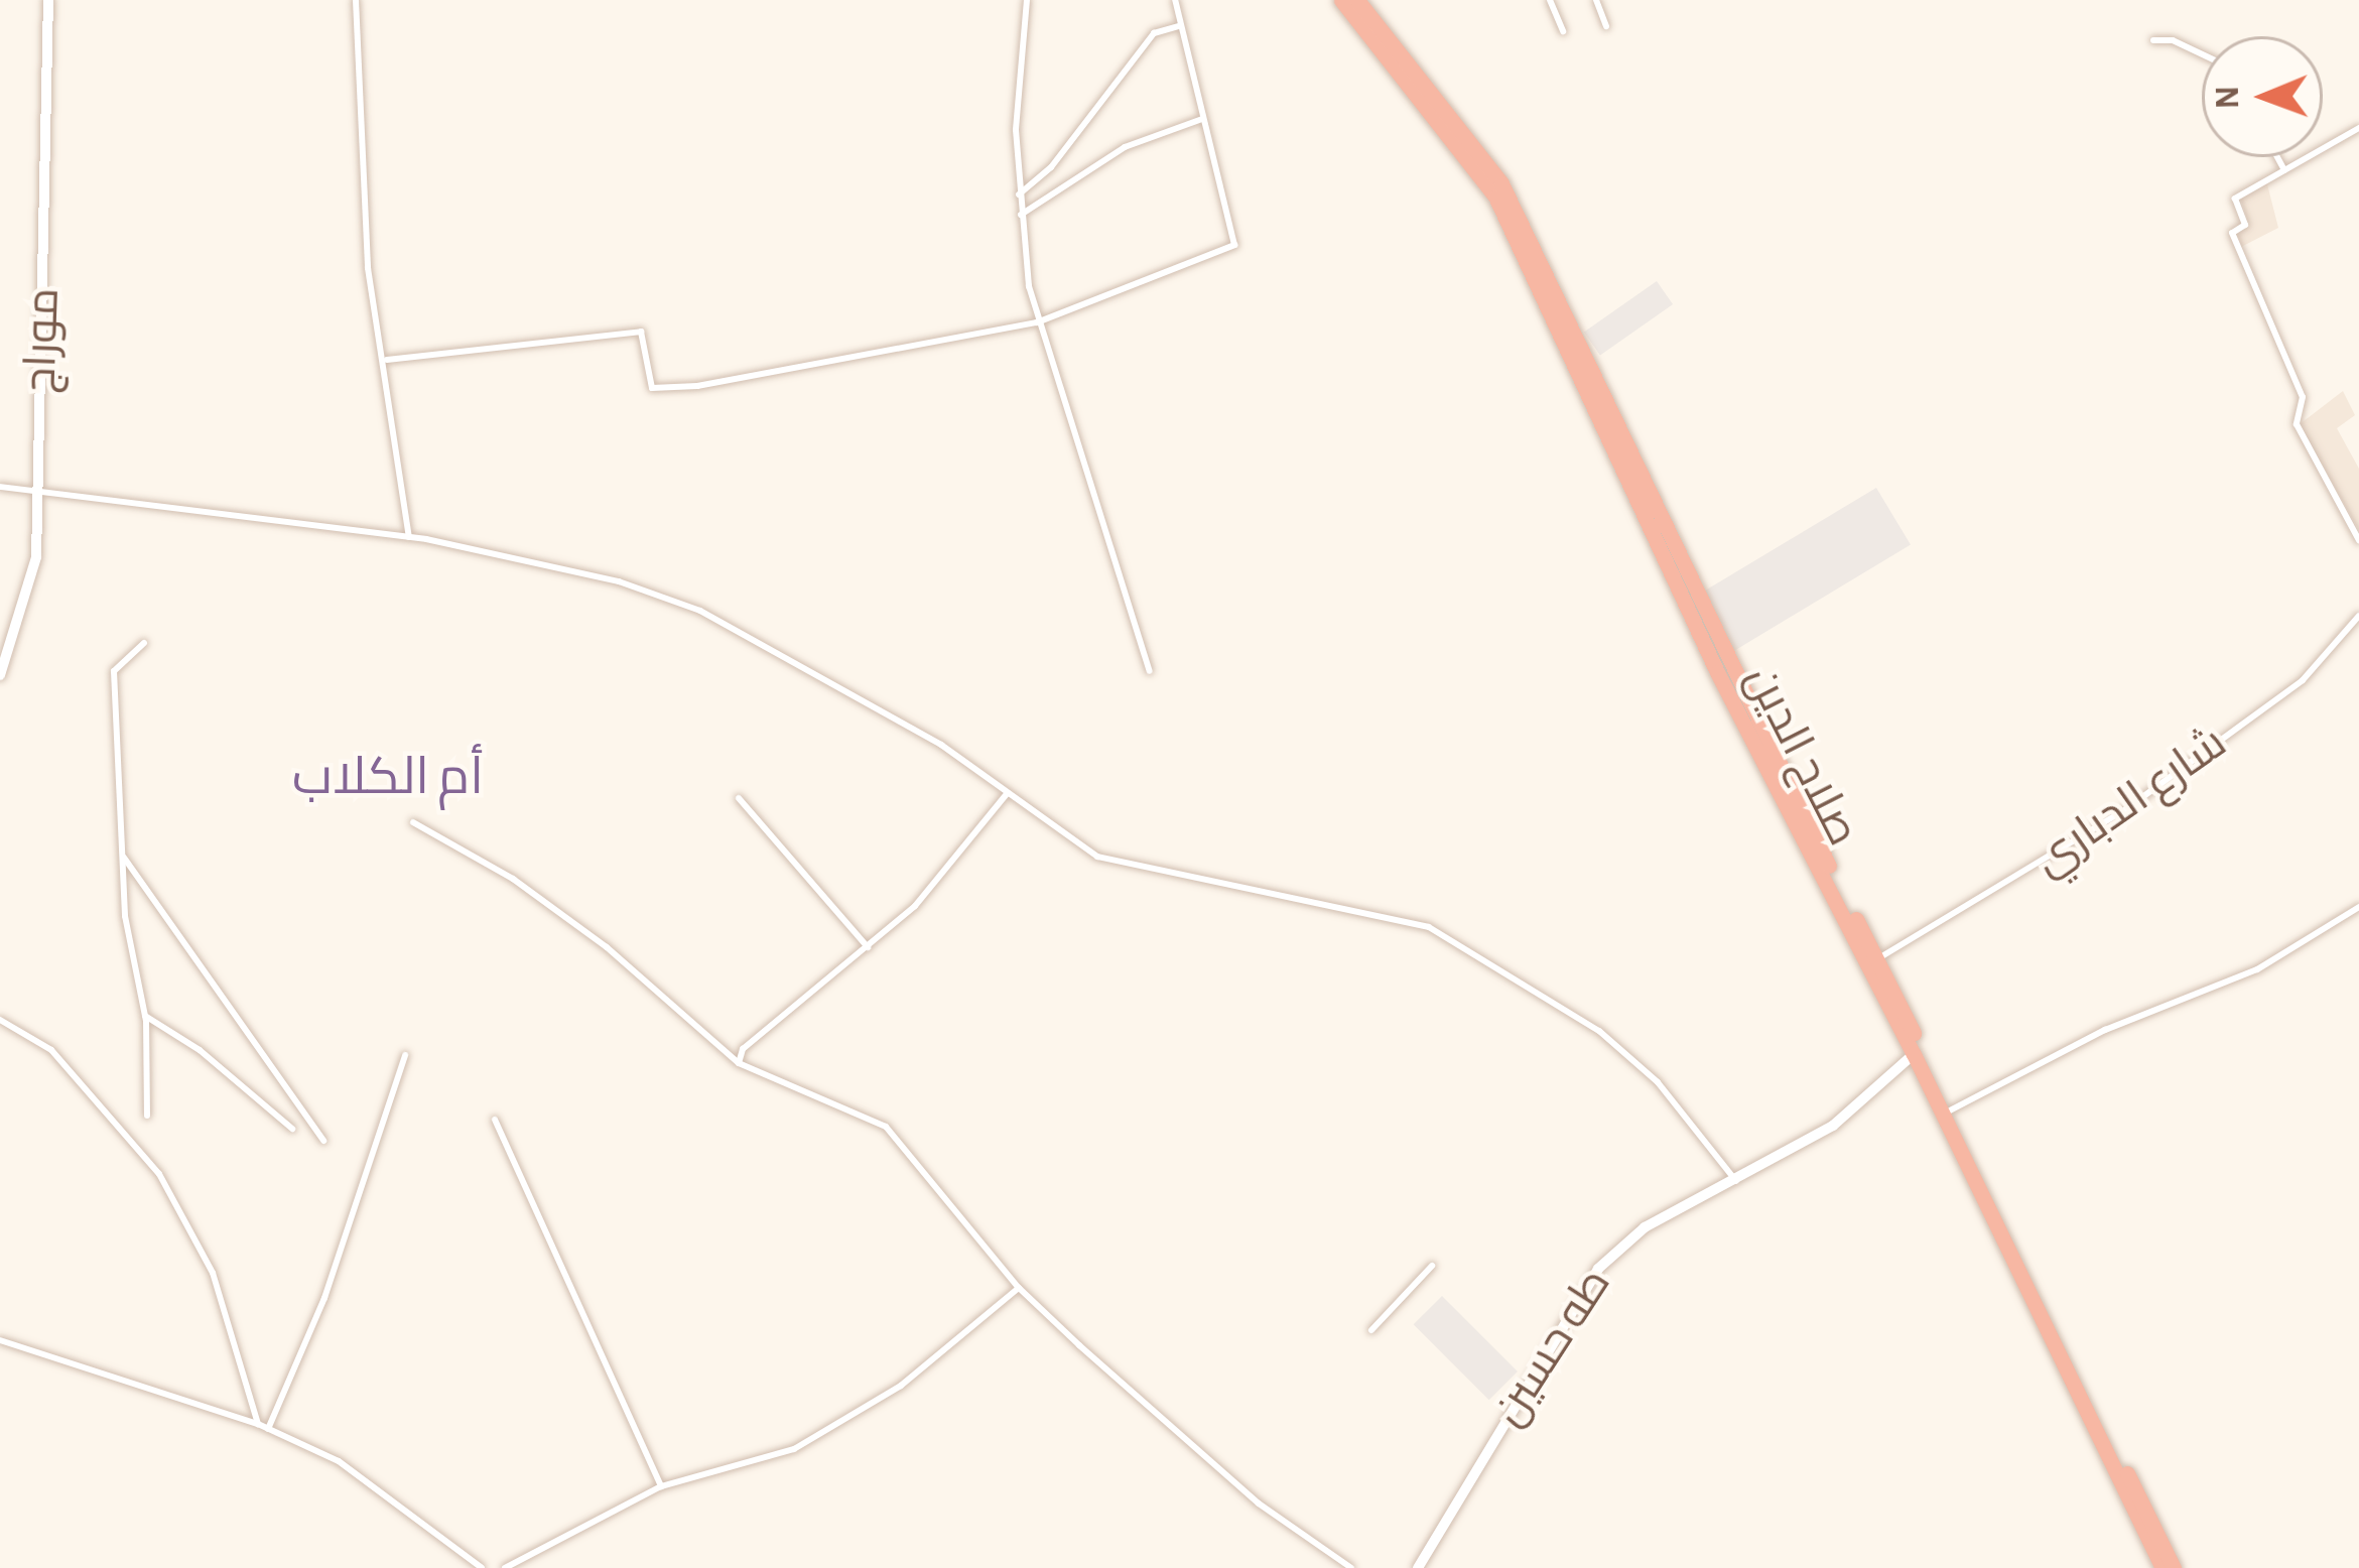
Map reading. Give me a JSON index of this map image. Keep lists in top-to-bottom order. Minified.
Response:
{"streets":{"highway":["صلاح الدين"],"street":["موراج","شارع الدباري","طه حسين"]},"crossings":[["صلاح الدين","شارع الدباري"],["صلاح الدين","طه حسين"]],"districts":["أم الكلاب"],"north":"left"}
